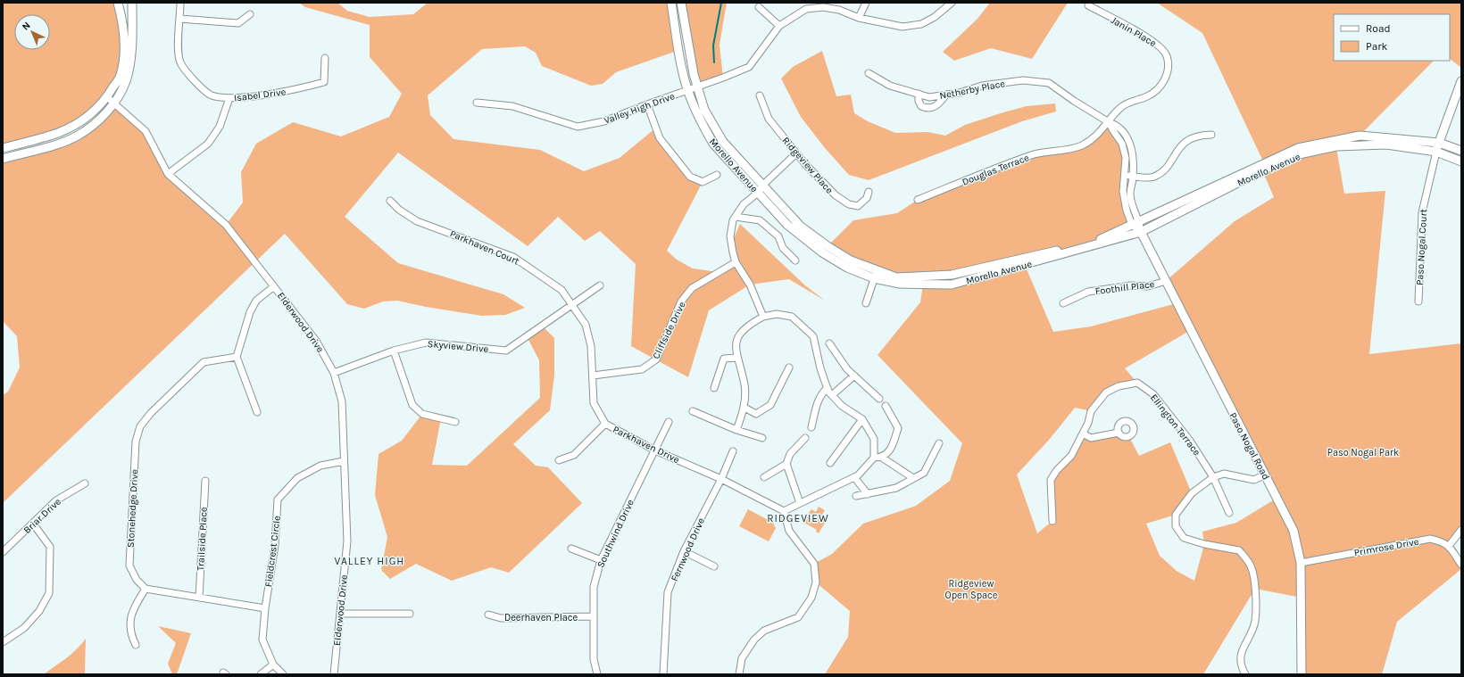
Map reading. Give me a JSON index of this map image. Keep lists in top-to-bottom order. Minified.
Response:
{"streets":{"street":["Janin Place","Netherby Place","Isabel Drive","Valley High Drive","Morello Avenue","Ridgeview Place","Douglas Terrace","Parkhaven Court","Paso Nogal Court","Foothill Place","Elderwood Drive","Cliffside Drive","Skyview Drive","Ellington Terrace","Parkhaven Drive","Paso Nogal Road","Stonehedge Drive","Briar Drive","Southwind Drive","Trailside Place","Primrose Drive","Fernwood Drive","Fieldcrest Circle","Deerhaven Place"]},"crossings":[["Janin Place","Netherby Place"],["Janin Place","Douglas Terrace"],["Netherby Place","Morello Avenue"],["Netherby Place","Douglas Terrace"],["Valley High Drive","Morello Avenue"],["Morello Avenue","Paso Nogal Court"],["Morello Avenue","Paso Nogal Road"],["Parkhaven Court","Skyview Drive"],["Parkhaven Court","Parkhaven Drive"],["Foothill Place","Paso Nogal Road"],["Elderwood Drive","Skyview Drive"],["Elderwood Drive","Fieldcrest Circle"],["Cliffside Drive","Parkhaven Drive"],["Skyview Drive","Parkhaven Drive"],["Parkhaven Drive","Southwind Drive"],["Parkhaven Drive","Fernwood Drive"],["Paso Nogal Road","Primrose Drive"],["Southwind Drive","Deerhaven Place"]],"districts":["RIDGEVIEW","VALLEY HIGH"],"parks":["Paso Nogal Park","Ridgeview Open Space"],"legend":["Road","Park"],"north":"top left"}
